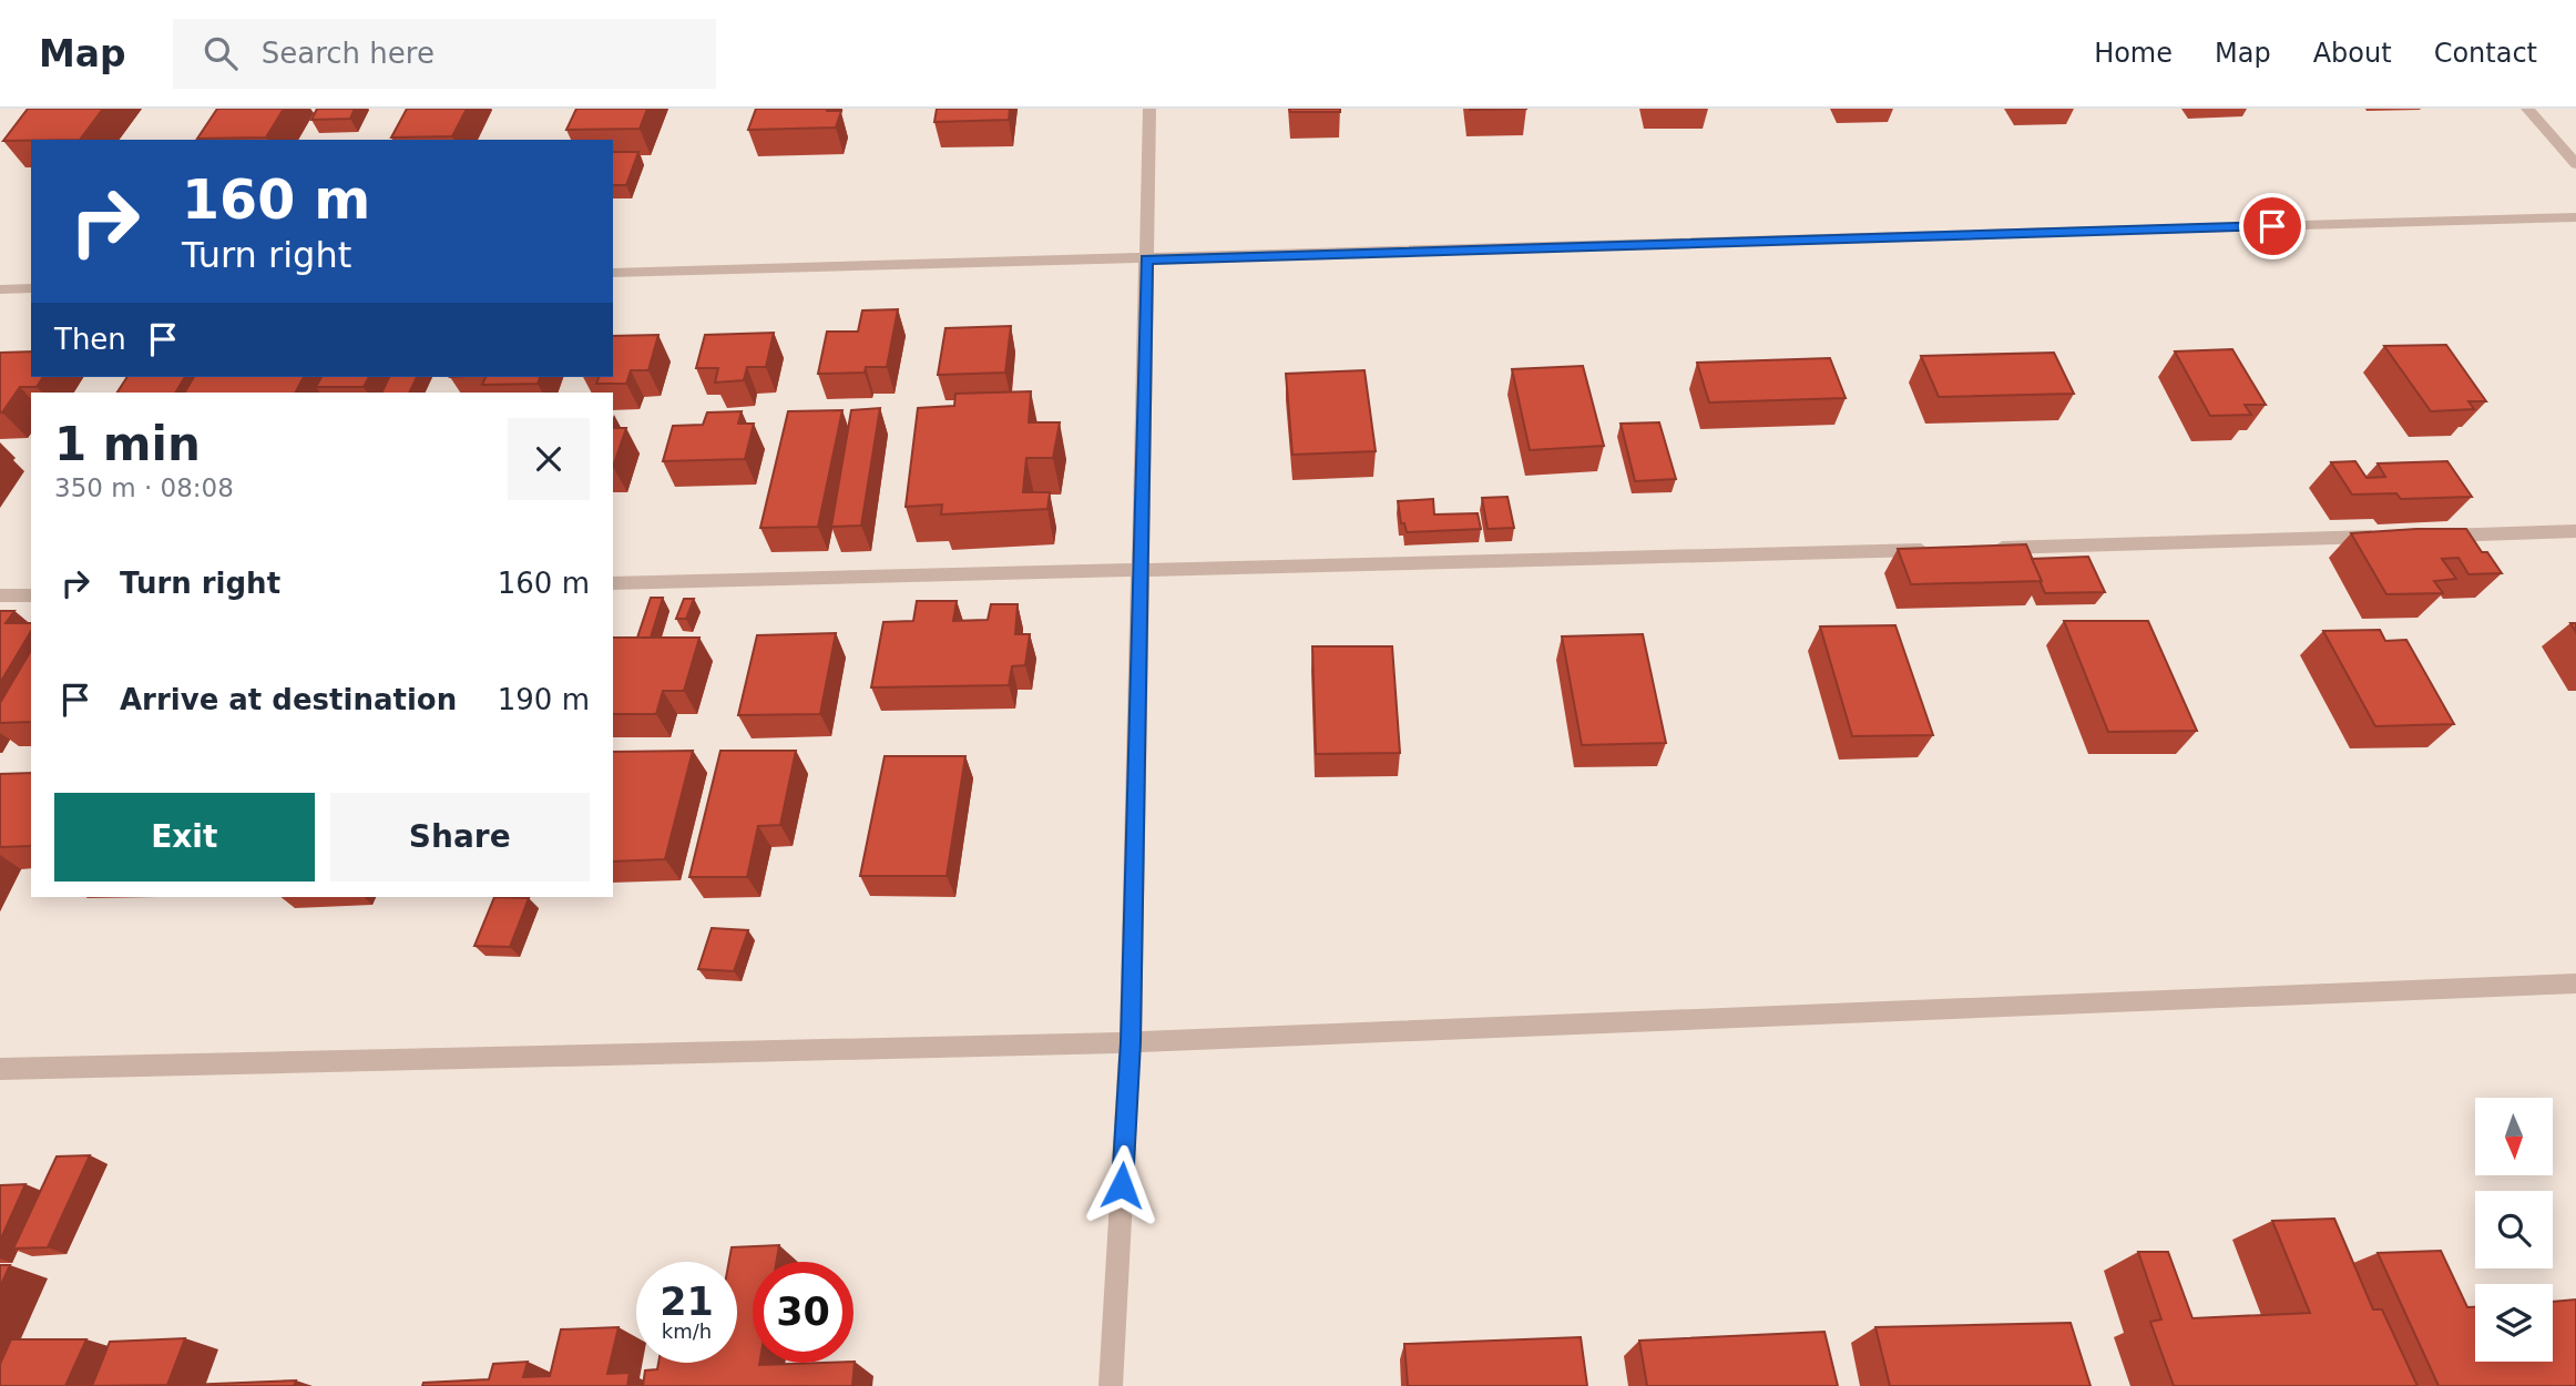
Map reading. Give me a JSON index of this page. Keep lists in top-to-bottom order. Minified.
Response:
{"north":"bottom","page":{"header":"Map","search":"Search here","nav":["Home","Map","About","Contact"],"turn":["160 m","Turn right"],"then":"Then","heading":["1 min","350 m · 08:08"],"list":[{"name":"Turn right","value":"160 m"},{"name":"Arrive at destination","value":"190 m"}],"buttons":["Exit","Share"],"speed":"21 km/h","limit":"30"}}
